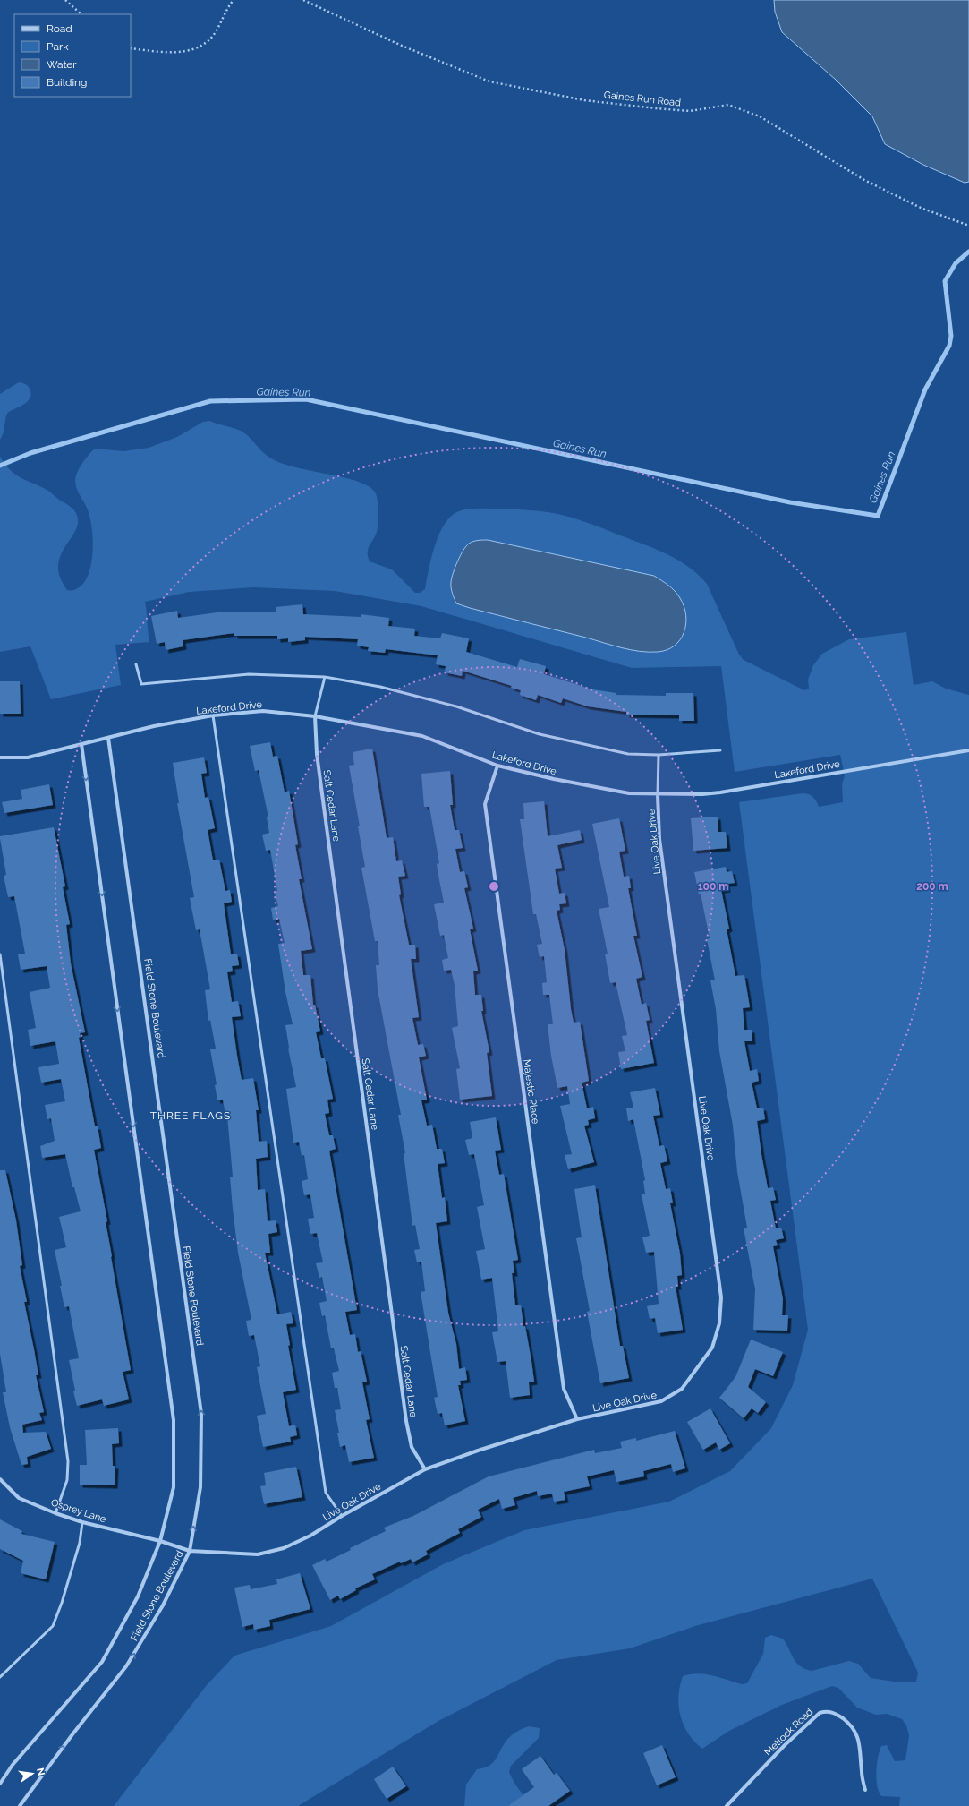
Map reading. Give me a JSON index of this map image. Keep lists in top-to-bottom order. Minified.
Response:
{"streets":{"street":["Lakeford Drive","Salt Cedar Lane","Live Oak Drive","Field Stone Boulevard","Majestic Place","Osprey Lane","Metlock Road"],"path":["Gaines Run Road"]},"crossings":[["Lakeford Drive","Salt Cedar Lane"],["Lakeford Drive","Live Oak Drive"],["Lakeford Drive","Field Stone Boulevard"],["Lakeford Drive","Majestic Place"],["Salt Cedar Lane","Live Oak Drive"],["Live Oak Drive","Field Stone Boulevard"],["Live Oak Drive","Majestic Place"],["Live Oak Drive","Osprey Lane"],["Field Stone Boulevard","Osprey Lane"]],"districts":["THREE FLAGS"],"water":["Gaines Run"],"legend":["Road","Park","Water","Building"],"north":"right","rings":["100 m","200 m"]}
